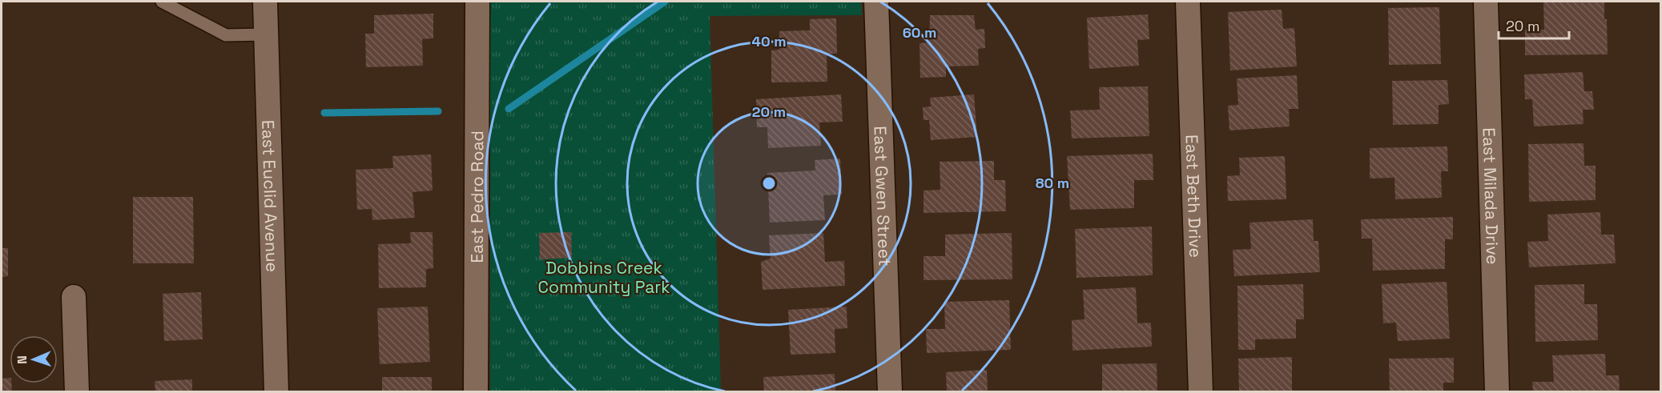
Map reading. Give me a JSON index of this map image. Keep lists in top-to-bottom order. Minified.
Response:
{"streets":{"street":["East Euclid Avenue","East Milada Drive","East Pedro Road","East Gwen Street","East Beth Drive"]},"parks":["Dobbins Creek Community Park"],"scale_bar":"20 m","north":"left","rings":["60 m","40 m","20 m","80 m"]}
